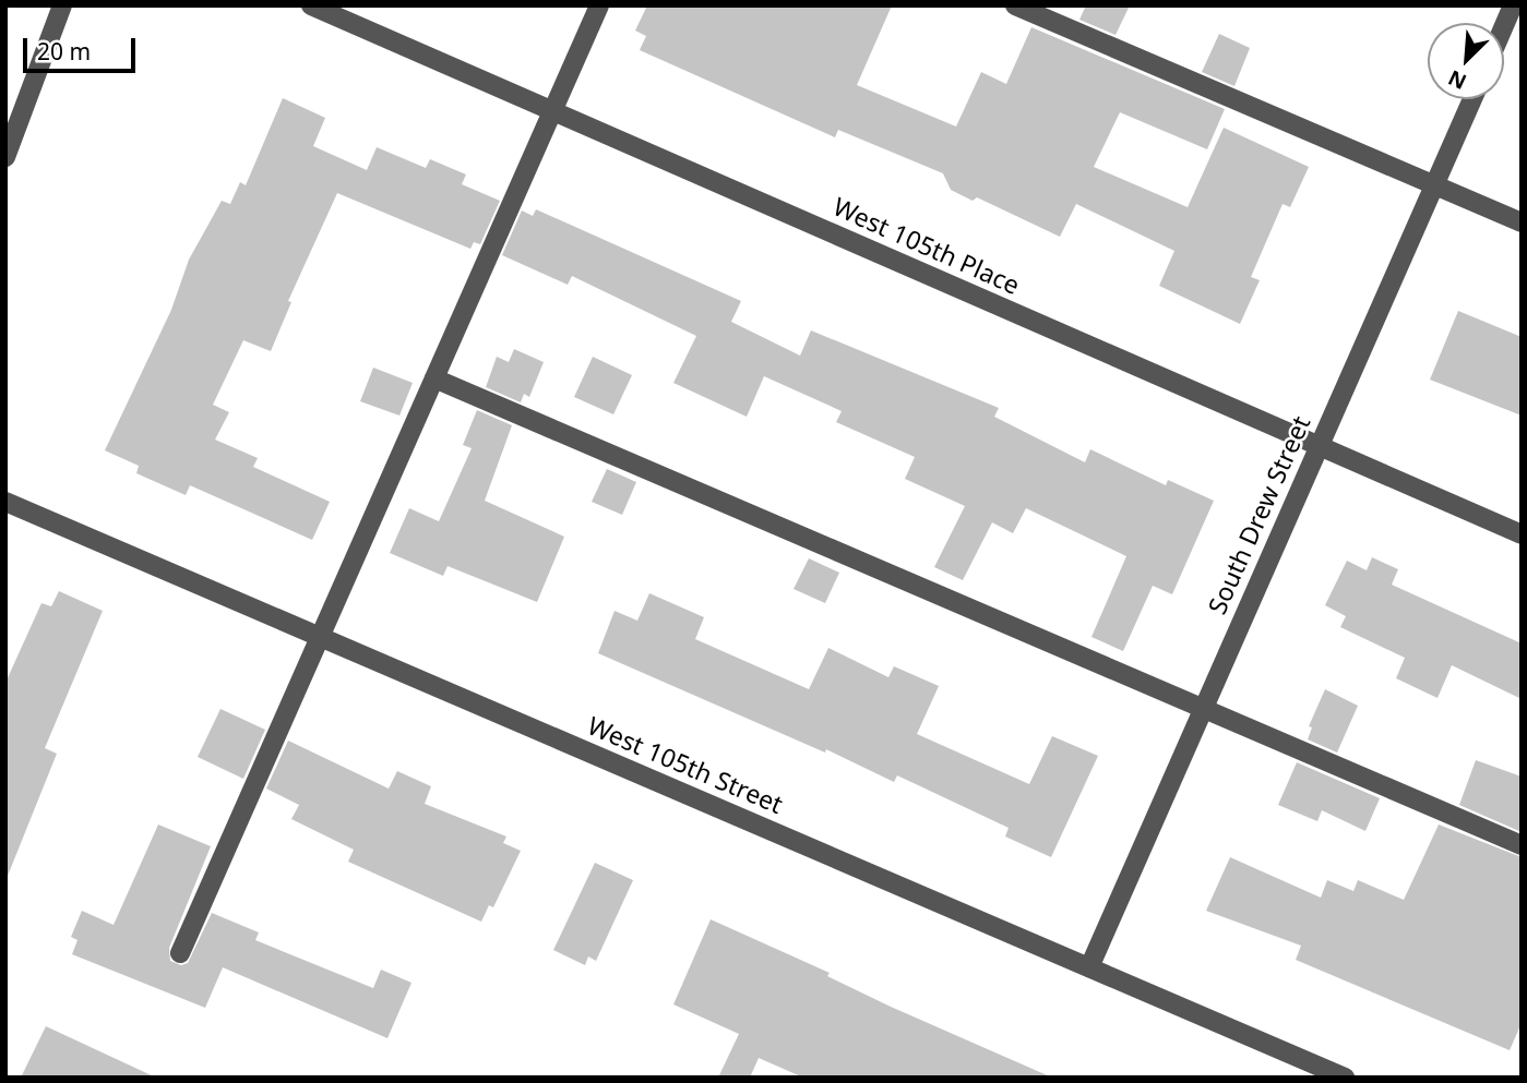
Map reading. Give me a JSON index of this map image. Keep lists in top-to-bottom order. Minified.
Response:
{"streets":{"street":["West 105th Place","South Drew Street","West 105th Street"]},"crossings":[["West 105th Place","South Drew Street"],["South Drew Street","West 105th Street"]],"scale_bar":"20 m","north":"bottom left"}
